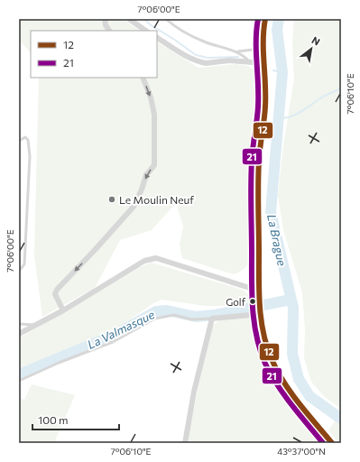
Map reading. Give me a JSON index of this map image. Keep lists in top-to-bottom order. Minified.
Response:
{"water":["La Brague","La Valmasque"],"places":["Le Moulin Neuf","Golf"],"lines":["transit line 12","transit line 21"],"legend":["12","21"],"scale_bar":"100 m","north":"top right","coordinates":["7°06'00\"E","7°06'10\"E","43°37'00\"N"]}
